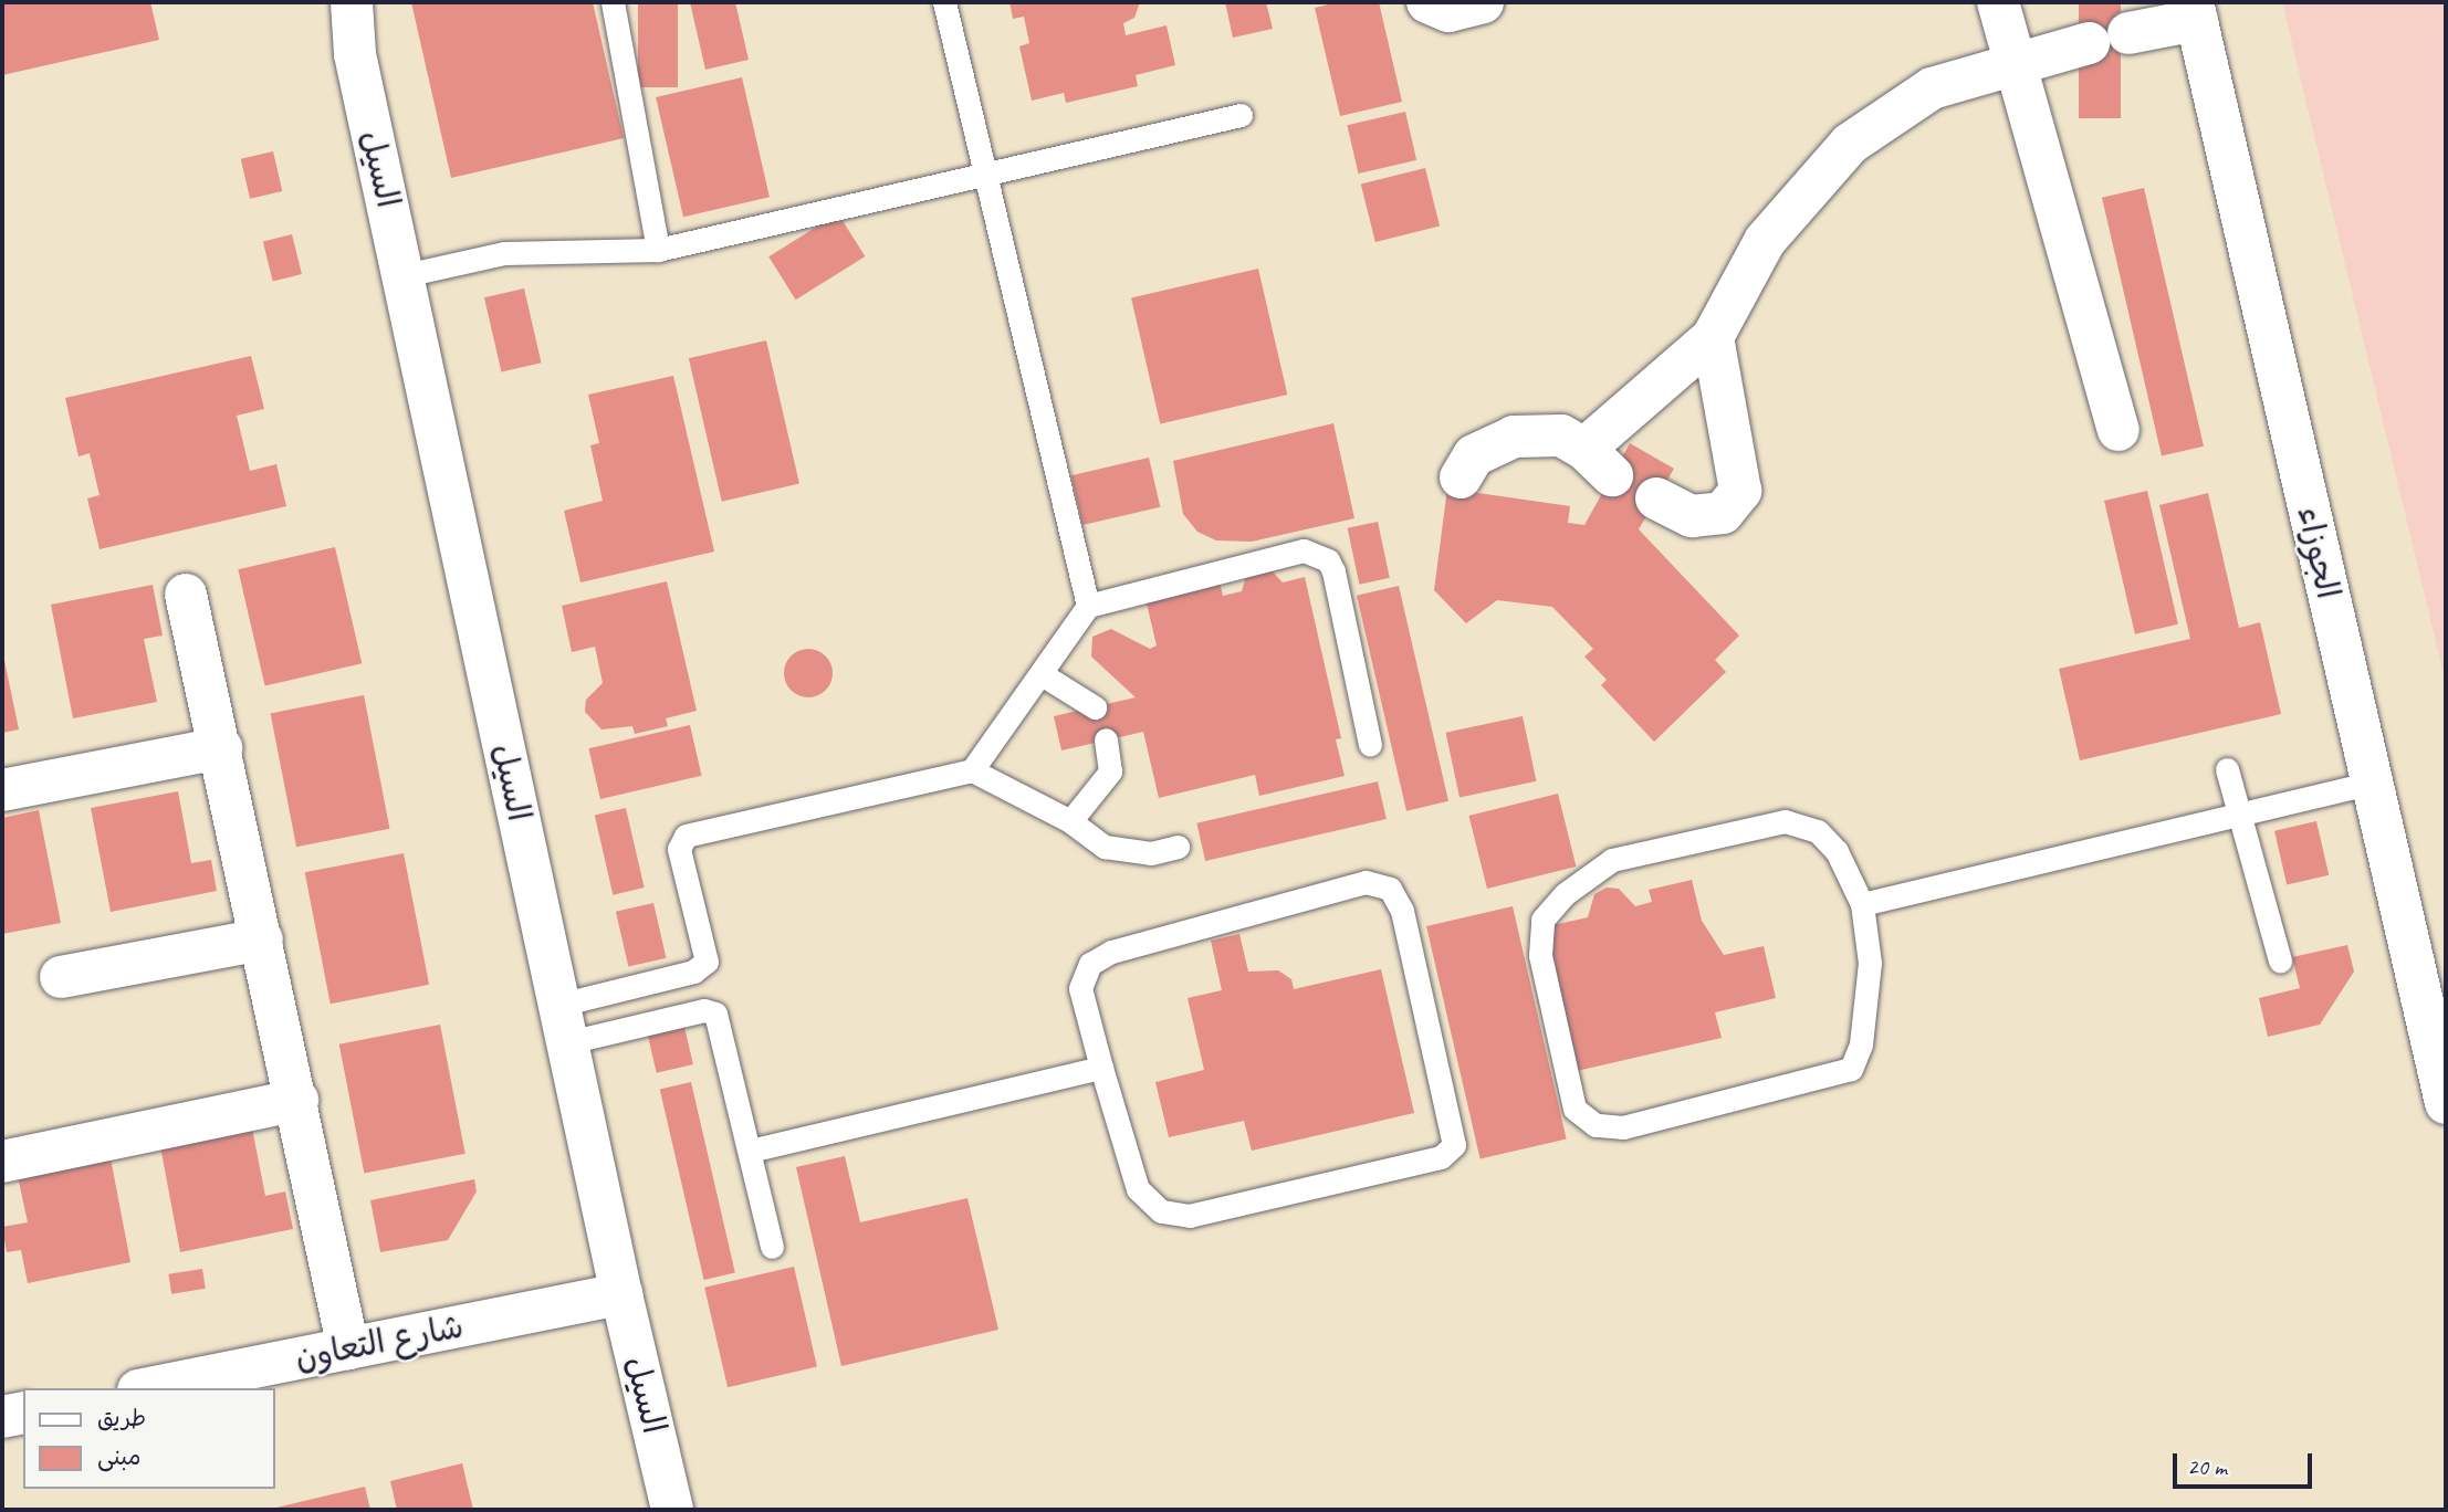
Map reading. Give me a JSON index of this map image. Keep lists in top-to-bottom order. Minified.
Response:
{"streets":{"street":["السيل","الجوزاء","شارع التعاون"]},"crossings":[["السيل","شارع التعاون"]],"legend":["طريق","مبنى"],"scale_bar":"20 m"}
